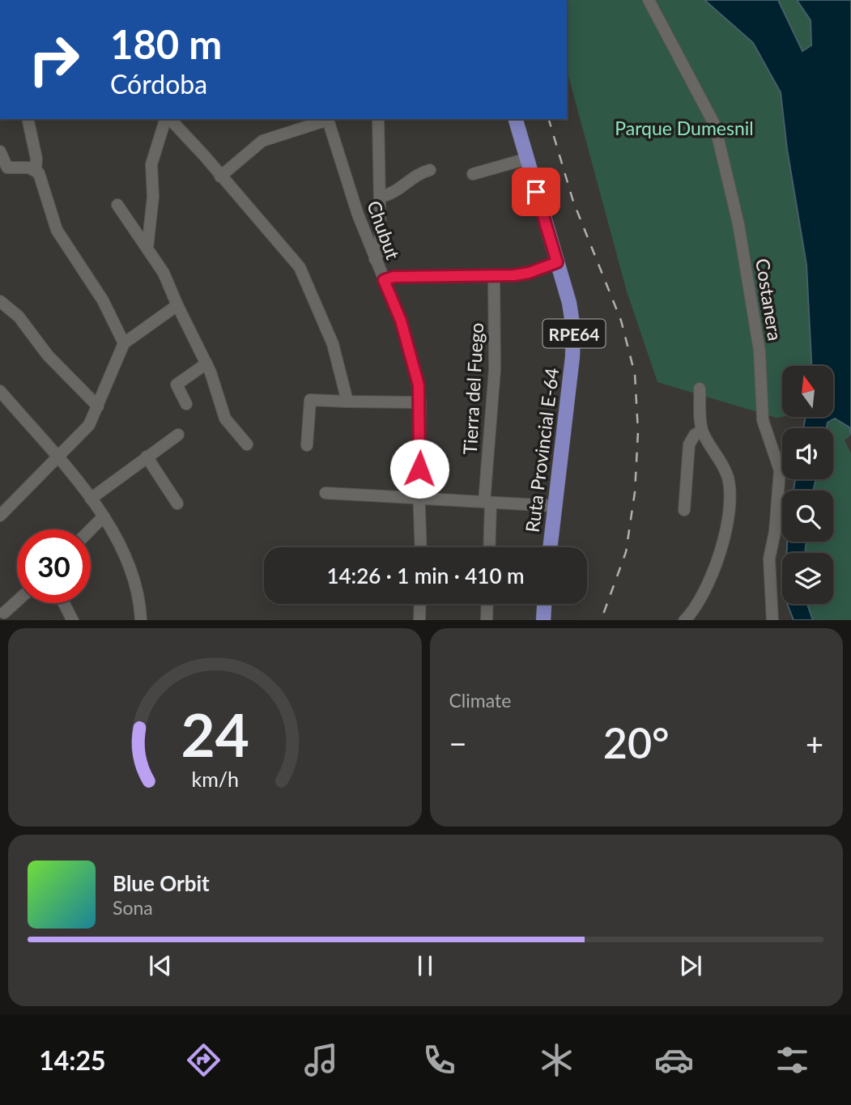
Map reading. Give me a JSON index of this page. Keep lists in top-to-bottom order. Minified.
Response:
{"streets":{"main road":["RPE64","Ruta Provincial E-64"],"street":["Chubut","Costanera","Tierra del Fuego"]},"parks":["Parque Dumesnil"],"north":"top","page":{"turn":["180 m","Córdoba"],"limit":"30","trip":"14:26 · 1 min · 410 m","tile":"Climate","heat":["−","20°","+"],"song":["Blue Orbit","Sona"],"tabs":"14:25","gauge":["24","km/h"]}}
